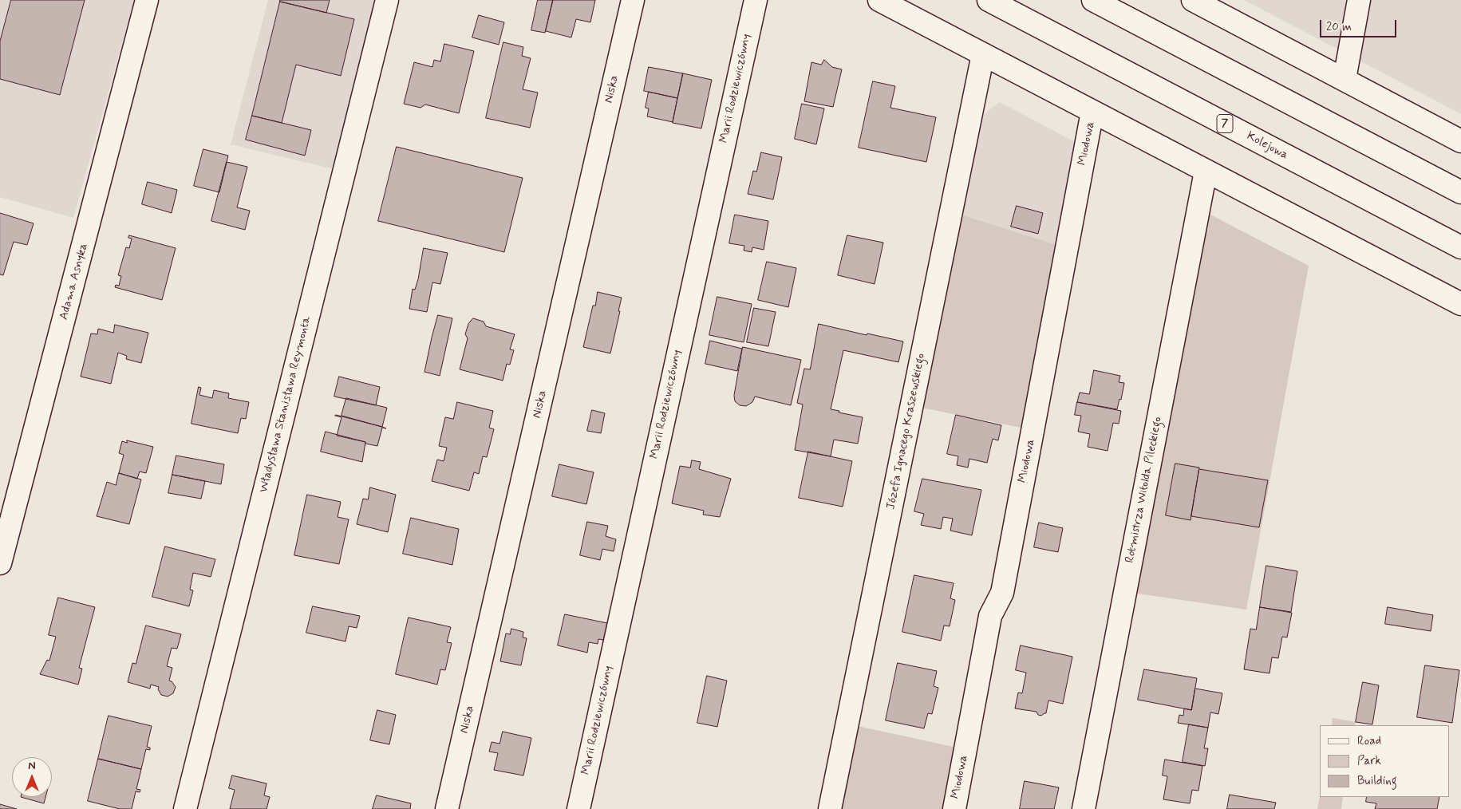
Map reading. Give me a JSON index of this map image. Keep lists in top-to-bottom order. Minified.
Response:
{"streets":{"main road":["Marii Rodziewiczówny","Niska","7","Miodowa","Kolejowa","Adama Asnyka","Władysława Stanisława Reymonta","Józefa Ignacego Kraszewskiego","Rotmistrza Witolda Pileckiego"]},"legend":["Road","Park","Building"],"scale_bar":"20 m","north":"top"}
